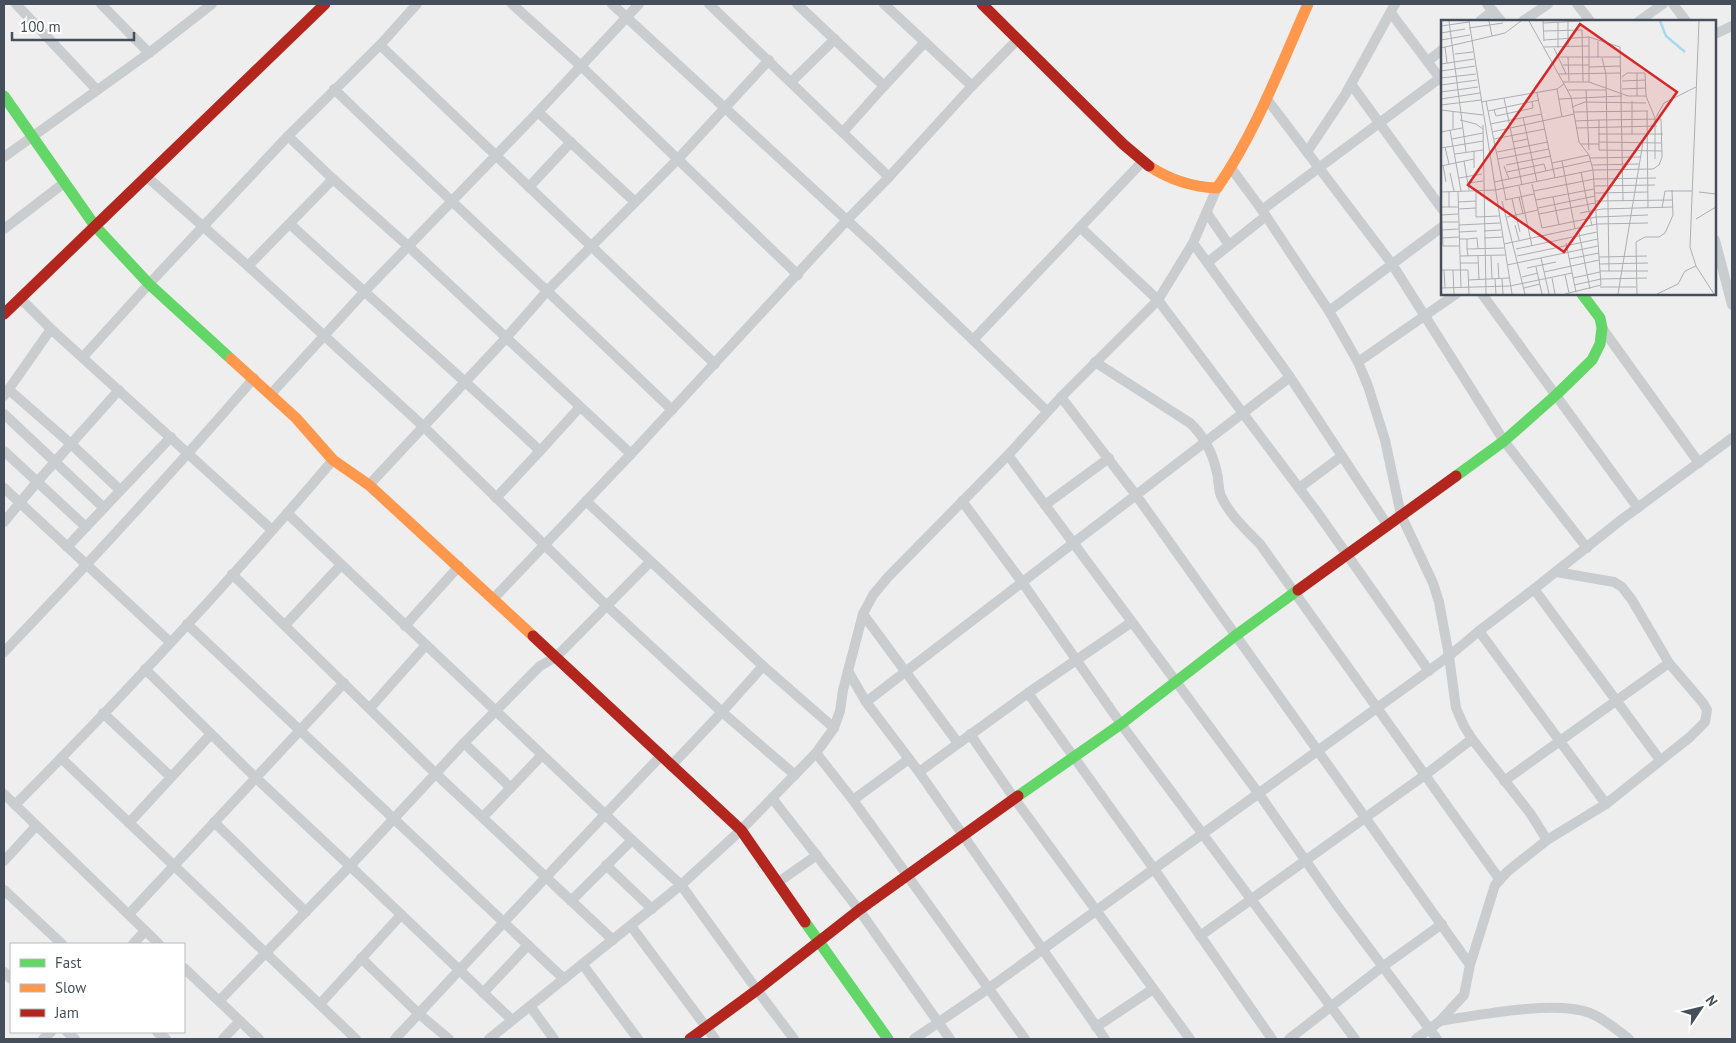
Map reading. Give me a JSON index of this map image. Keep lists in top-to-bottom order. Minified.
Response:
{"legend":["Fast","Slow","Jam"],"scale_bar":"100 m","north":"top right"}
